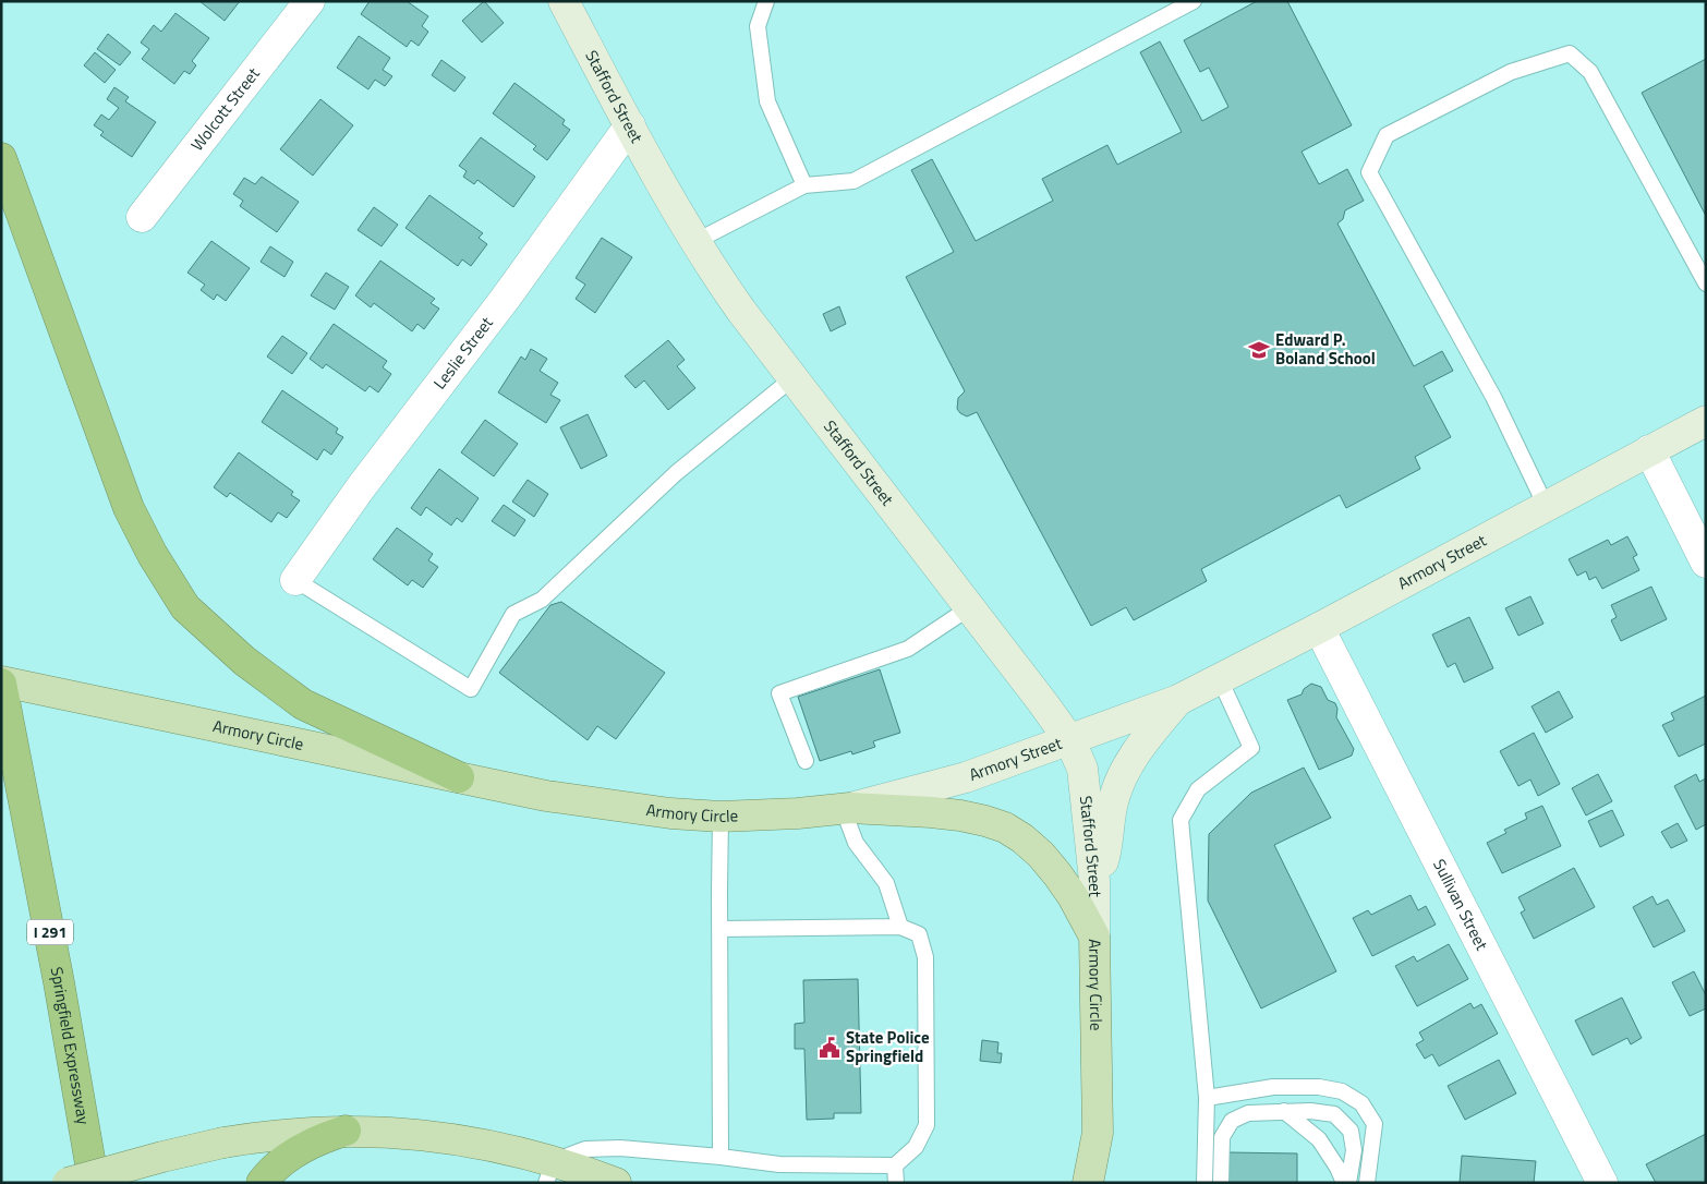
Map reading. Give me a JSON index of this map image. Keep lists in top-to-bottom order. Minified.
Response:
{"streets":{"highway":["I 291","Springfield Expressway"],"main road":["Stafford Street","Armory Street","Armory Circle"],"street":["Wolcott Street","Leslie Street","Sullivan Street"]},"crossings":[["Stafford Street","Leslie Street"],["Stafford Street","Armory Street"],["Stafford Street","Armory Circle"],["Armory Street","Armory Circle"],["Armory Street","Sullivan Street"],["Armory Circle","Springfield Expressway"]],"places":{"school or university":["Edward P. Boland School"],"public building":["State Police Springfield"]}}
